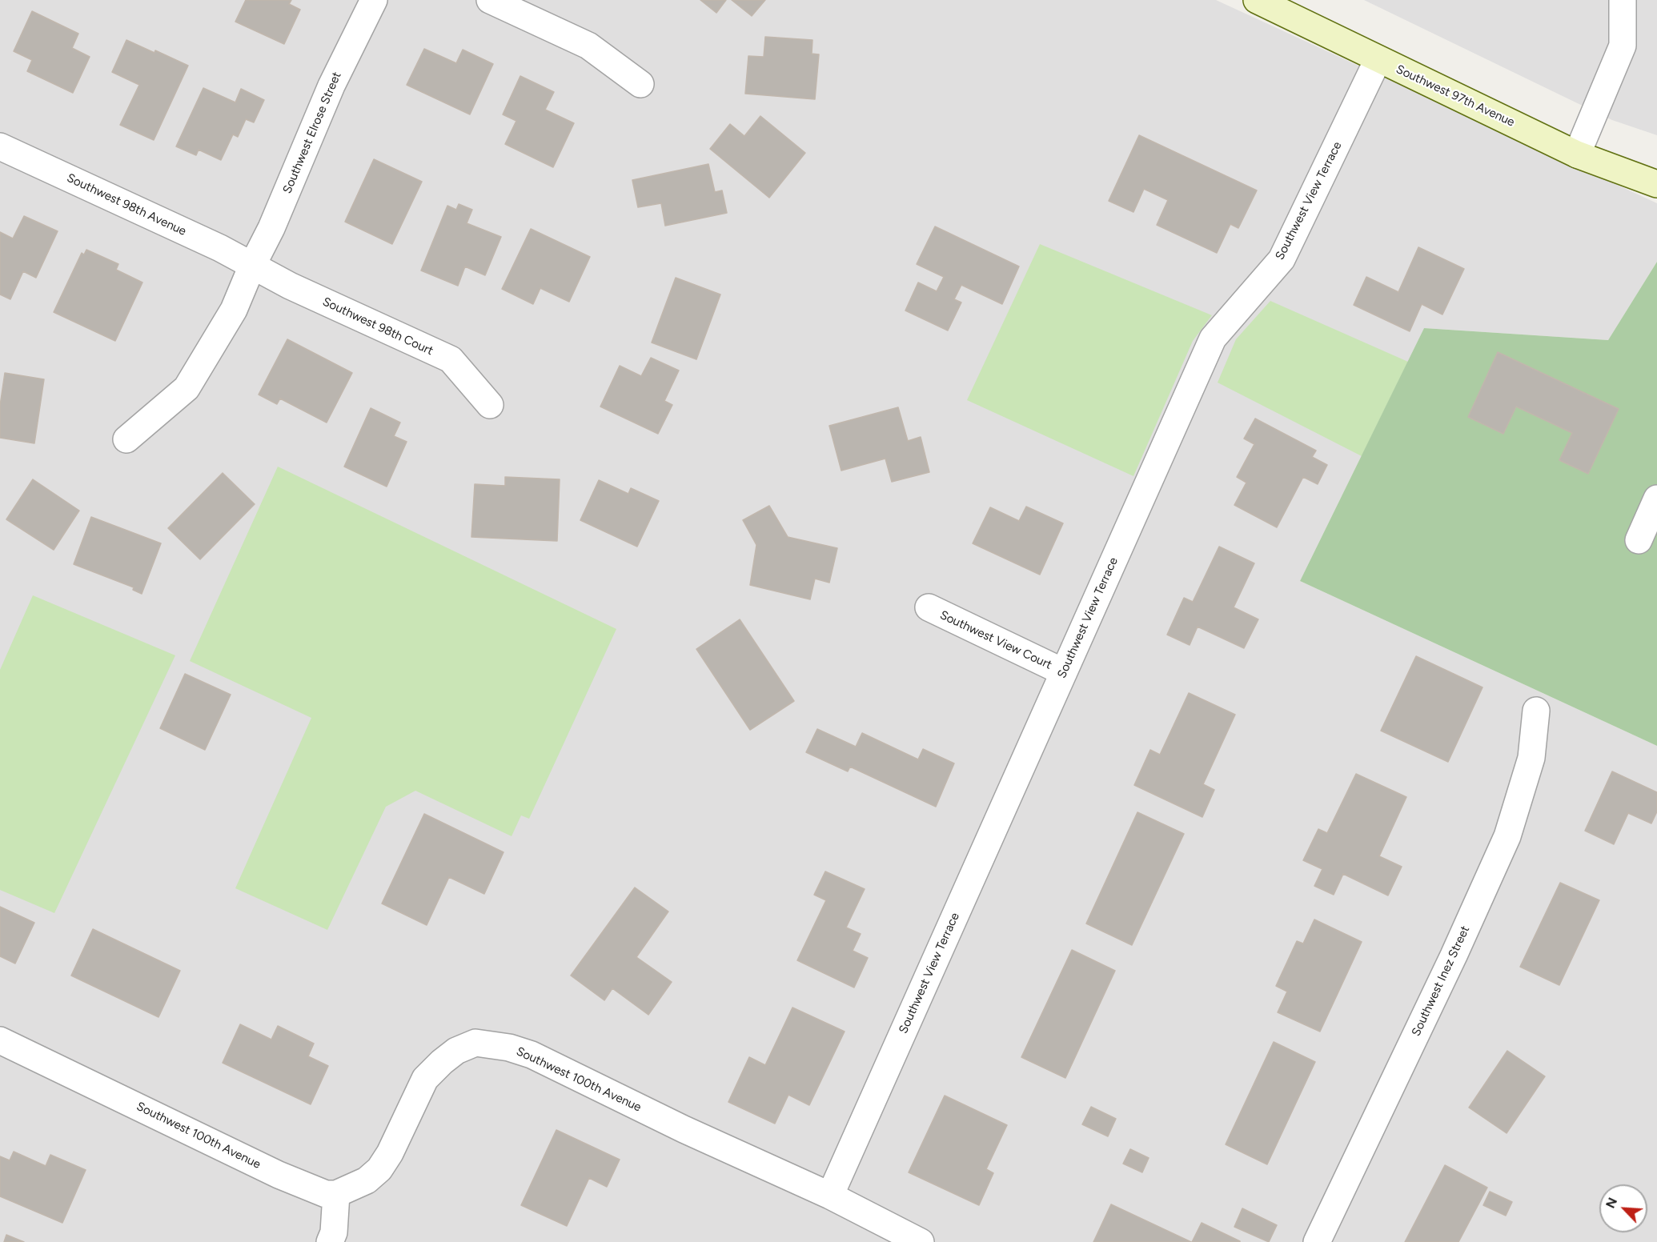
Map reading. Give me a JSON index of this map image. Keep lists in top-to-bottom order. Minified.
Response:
{"streets":{"street":["Southwest 97th Avenue","Southwest Elrose Street","Southwest View Terrace","Southwest 98th Avenue","Southwest 98th Court","Southwest View Court","Southwest Inez Street","Southwest 100th Avenue"]},"crossings":[["Southwest 97th Avenue","Southwest View Terrace"],["Southwest Elrose Street","Southwest 98th Avenue"],["Southwest Elrose Street","Southwest 98th Court"],["Southwest View Terrace","Southwest View Court"],["Southwest View Terrace","Southwest 100th Avenue"],["Southwest 98th Avenue","Southwest 98th Court"]],"north":"top left"}
